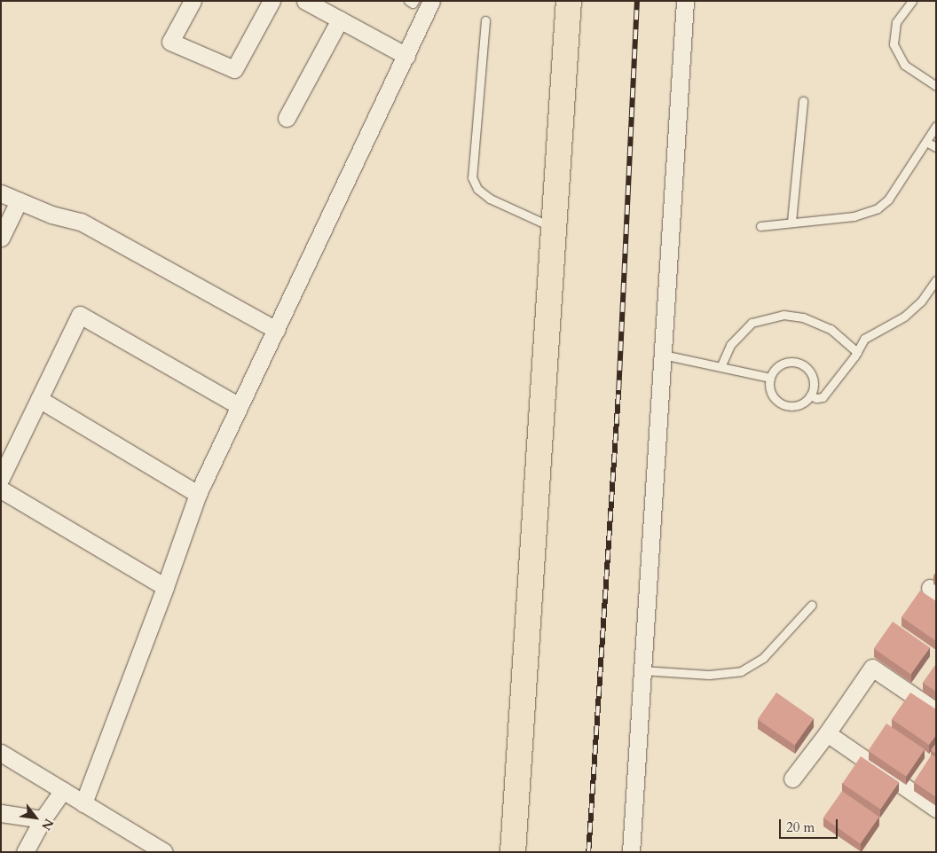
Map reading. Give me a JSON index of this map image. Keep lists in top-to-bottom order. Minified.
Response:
{"scale_bar":"20 m","north":"bottom right"}
